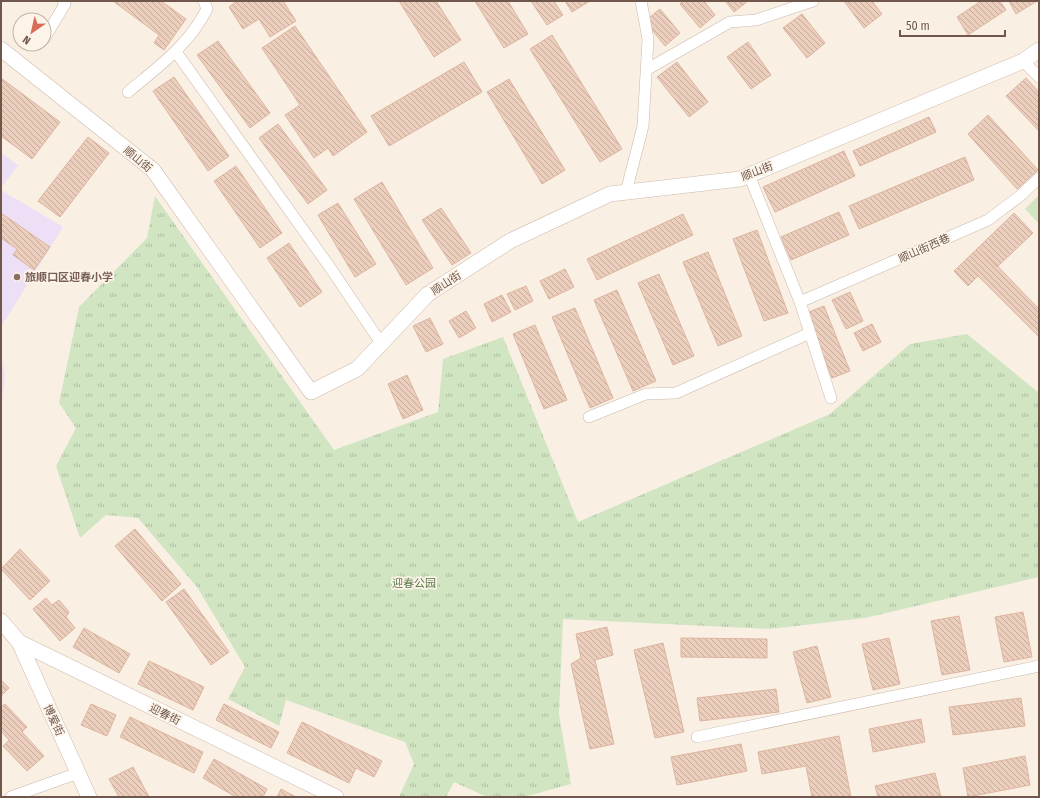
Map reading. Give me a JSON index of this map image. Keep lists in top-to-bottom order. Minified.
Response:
{"streets":{"street":["顺山街","顺山街西巷","迎春街","博爱街"]},"crossings":[["迎春街","博爱街"]],"parks":["迎春公园"],"places":["旅顺口区迎春小学"],"scale_bar":"50 m","north":"bottom left"}
